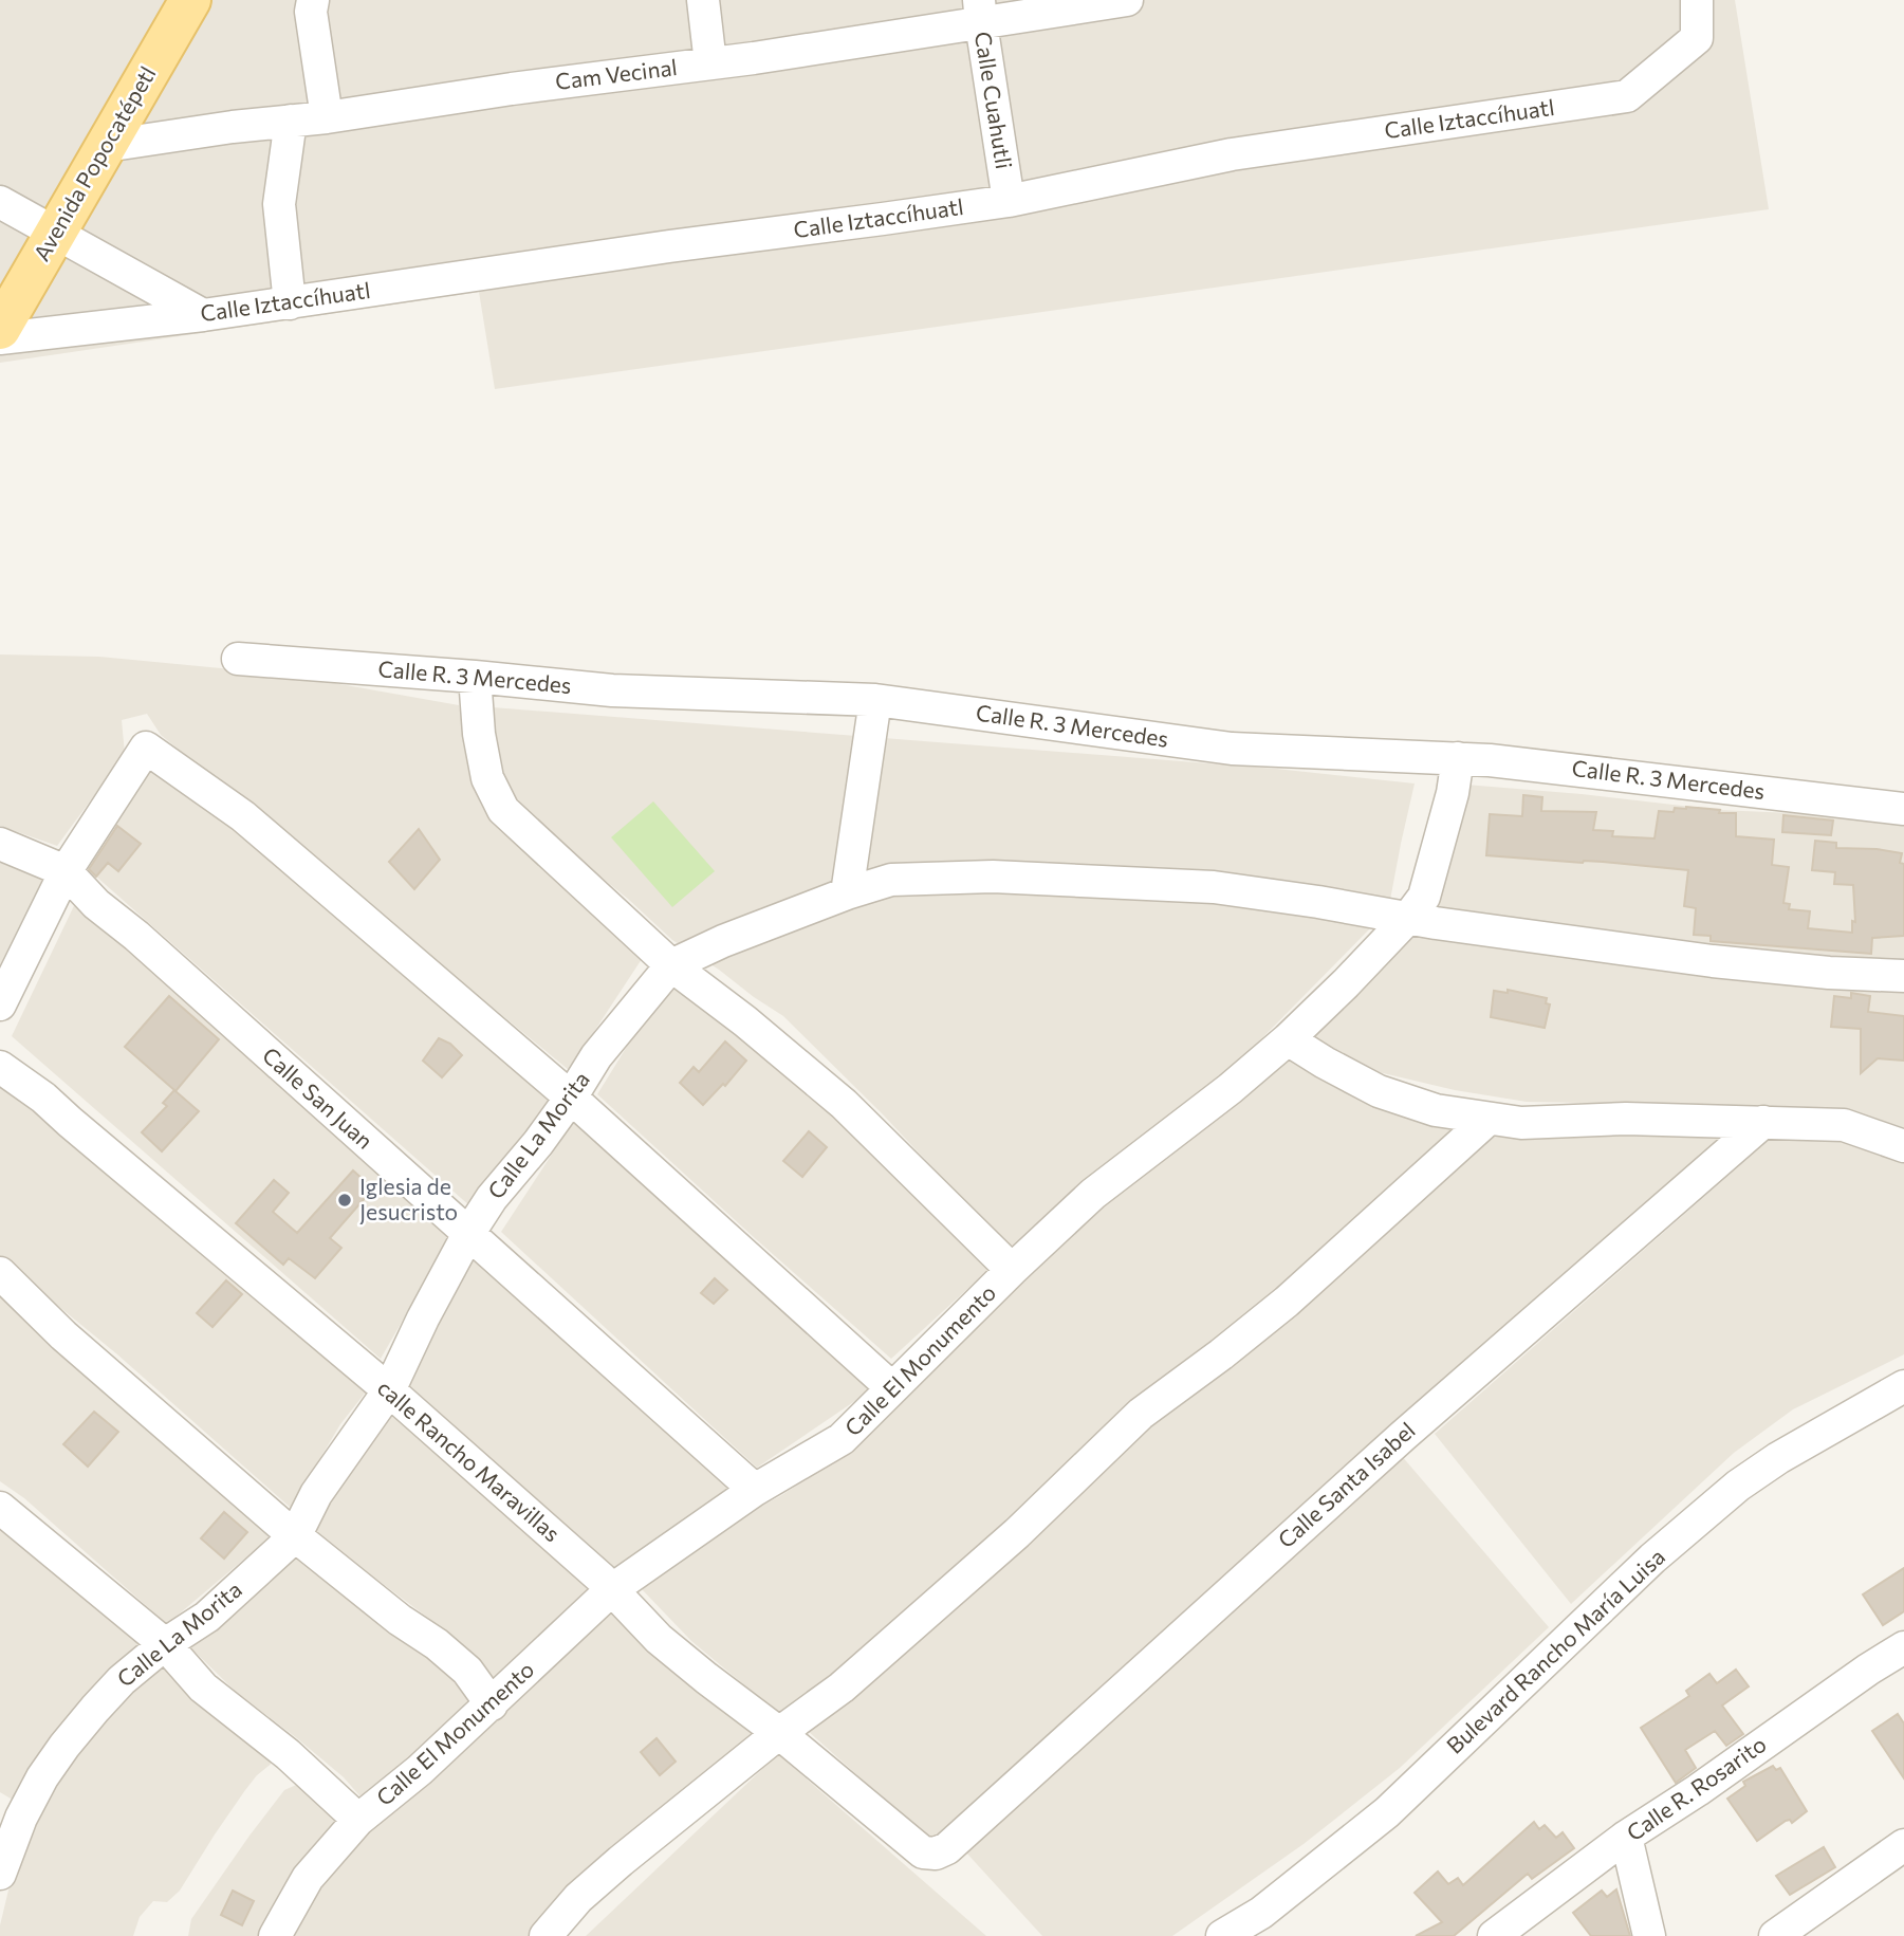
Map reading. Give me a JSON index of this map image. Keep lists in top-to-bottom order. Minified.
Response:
{"streets":{"main road":["Avenida Popocatépetl"],"street":["Cam Vecinal","Calle Cuahutli","Calle Iztaccíhuatl","Calle R. 3 Mercedes","Calle San Juan","Calle La Morita","Calle El Monumento","calle Rancho Maravillas","Calle Santa Isabel","Bulevard Rancho María Luisa","Calle R. Rosarito"]},"crossings":[["Cam Vecinal","Calle Cuahutli"],["Cam Vecinal","Avenida Popocatépetl"],["Calle Cuahutli","Calle Iztaccíhuatl"],["Calle R. 3 Mercedes","Calle El Monumento"],["Calle San Juan","Calle La Morita"],["Calle San Juan","Calle El Monumento"],["Calle La Morita","calle Rancho Maravillas"],["Calle El Monumento","calle Rancho Maravillas"],["calle Rancho Maravillas","Calle Santa Isabel"]],"places":["Iglesia de Jesucristo"]}
